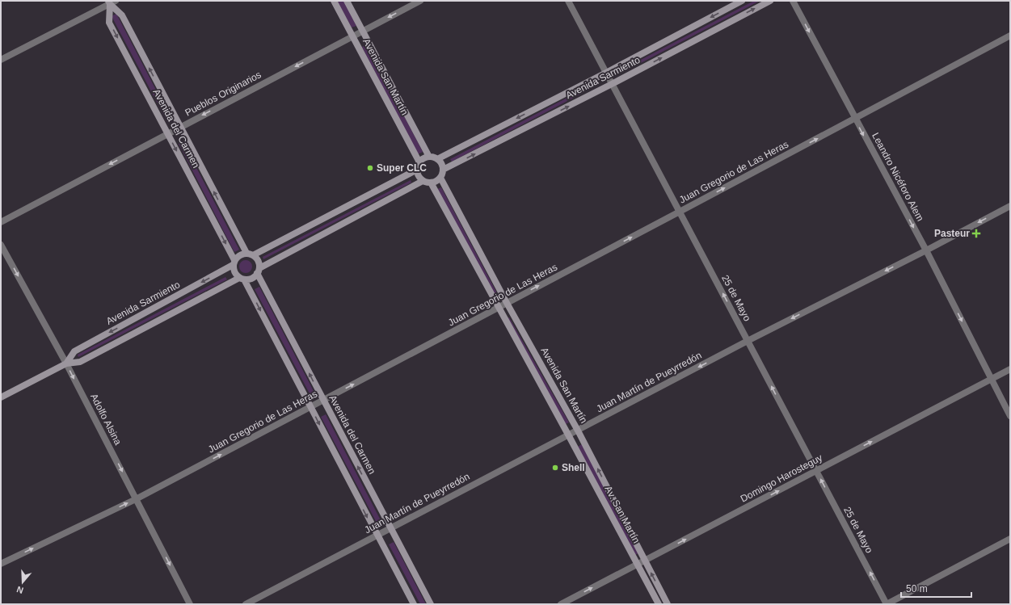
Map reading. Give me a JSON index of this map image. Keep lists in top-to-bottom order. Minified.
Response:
{"streets":{"main road":["Avenida San Martín","Avenida Sarmiento","Avenida del Carmen","Av. San Martín"],"street":["Pueblos Originarios","Juan Gregorio de Las Heras","Leandro Nicéforo Alem","25 de Mayo","Juan Martín de Pueyrredón","Adolfo Alsina","Domingo Harosteguy"]},"crossings":[["Avenida San Martín","Avenida Sarmiento"],["Avenida San Martín","Pueblos Originarios"],["Avenida San Martín","Juan Gregorio de Las Heras"],["Avenida San Martín","Juan Martín de Pueyrredón"],["Avenida San Martín","Domingo Harosteguy"],["Avenida San Martín","Av. San Martín"],["Avenida Sarmiento","Avenida del Carmen"],["Avenida Sarmiento","25 de Mayo"],["Avenida Sarmiento","Adolfo Alsina"],["Pueblos Originarios","Avenida del Carmen"],["Avenida del Carmen","Juan Gregorio de Las Heras"],["Avenida del Carmen","Juan Martín de Pueyrredón"],["Juan Gregorio de Las Heras","Leandro Nicéforo Alem"],["Juan Gregorio de Las Heras","25 de Mayo"],["Juan Gregorio de Las Heras","Adolfo Alsina"],["Leandro Nicéforo Alem","Juan Martín de Pueyrredón"],["Leandro Nicéforo Alem","Domingo Harosteguy"],["25 de Mayo","Juan Martín de Pueyrredón"],["25 de Mayo","Domingo Harosteguy"],["Juan Martín de Pueyrredón","Av. San Martín"],["Domingo Harosteguy","Av. San Martín"]],"one_way":["Pueblos Originarios","Juan Gregorio de Las Heras","Leandro Nicéforo Alem","25 de Mayo","Juan Martín de Pueyrredón","Adolfo Alsina","Domingo Harosteguy"],"places":{"other":["Super CLC","Shell"],"health":["Pasteur"]},"scale_bar":"50 m","north":"bottom"}
